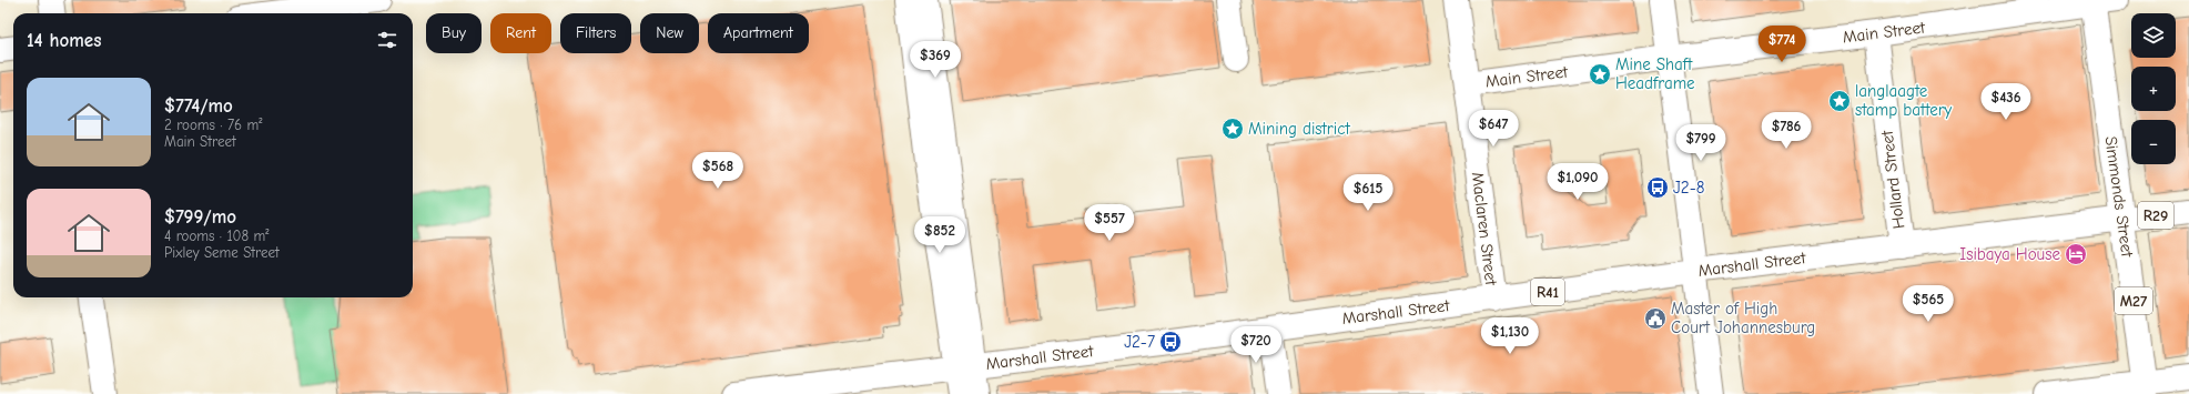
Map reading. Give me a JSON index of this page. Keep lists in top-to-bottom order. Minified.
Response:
{"streets":{"main road":["Main Street","Hollard Street","Simmonds Street","R29","Maclaren Street","Marshall Street","R41","M27"]},"crossings":[["Main Street","Hollard Street"],["Main Street","Simmonds Street"],["Main Street","Maclaren Street"],["Hollard Street","Marshall Street"],["Simmonds Street","Marshall Street"],["Maclaren Street","Marshall Street"]],"places":{"place":["Mine Shaft Headframe","langlaagte stamp battery","Mining district"],"bus stop":["J2-8","J2-7"],"hotel":["Isibaya House"],"public building":["Master of High Court Johannesburg"]},"page":{"map_buttons":["+","−"],"chip":["Buy","Rent","Filters","New","Apartment"],"heading":"14 homes","price":["$774","$369","$436","$647","$786","$799","$568","$1,090","$615","$557","$852","$565","$1,130","$720"],"list":[{"name":"$774/mo","note":"2 rooms · 76 m² · Main Street"},{"name":"$799/mo","note":"4 rooms · 108 m² · Pixley Seme Street"}]}}
